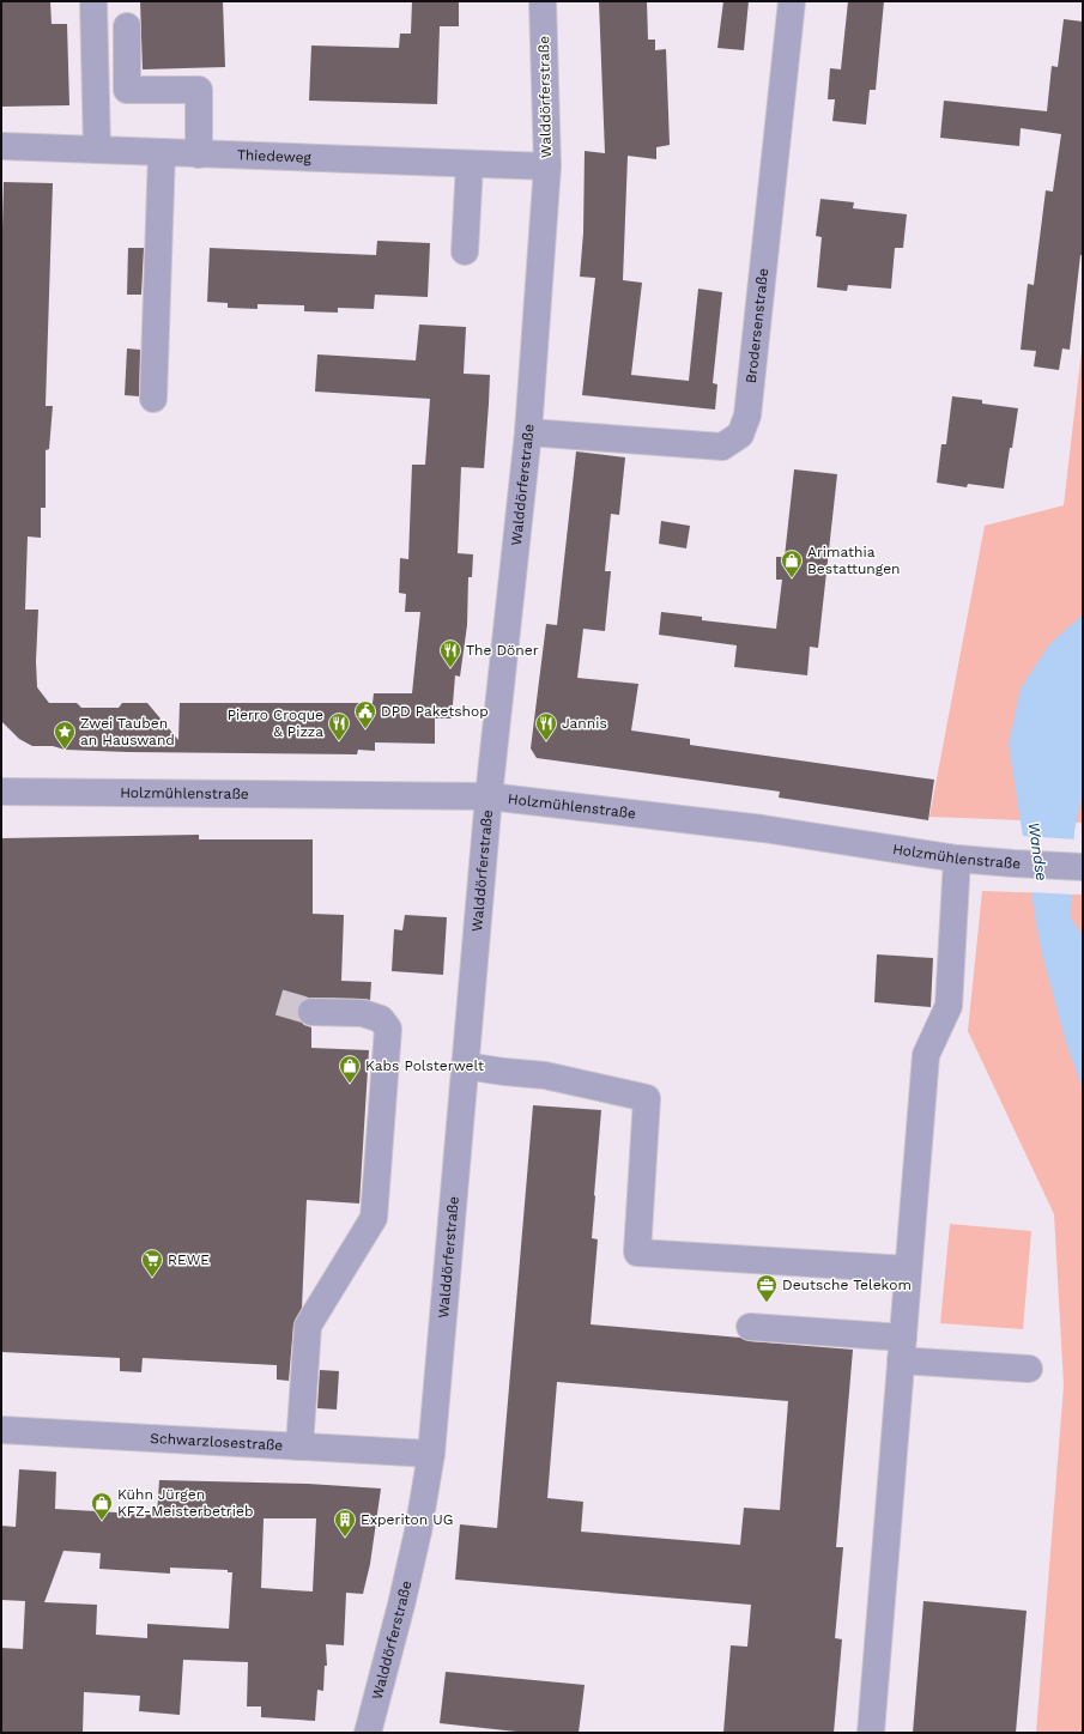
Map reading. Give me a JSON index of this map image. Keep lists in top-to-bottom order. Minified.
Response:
{"streets":{"street":["Walddörferstraße","Thiedeweg","Brodersenstraße","Holzmühlenstraße","Schwarzlosestraße"]},"crossings":[["Walddörferstraße","Thiedeweg"],["Walddörferstraße","Brodersenstraße"],["Walddörferstraße","Holzmühlenstraße"],["Walddörferstraße","Schwarzlosestraße"]],"water":["Wandse"],"places":{"shop":["Arimathia Bestattungen","Kabs Polsterwelt","Kühn Jürgen KFZ-Meisterbetrieb"],"restaurant":["The Döner","Pierro Croque & Pizza","Jannis"],"public building":["DPD Paketshop"],"place":["Zwei Tauben an Hauswand"],"supermarket":["REWE"],"office":["Deutsche Telekom"],"building":["Experiton UG"]}}
